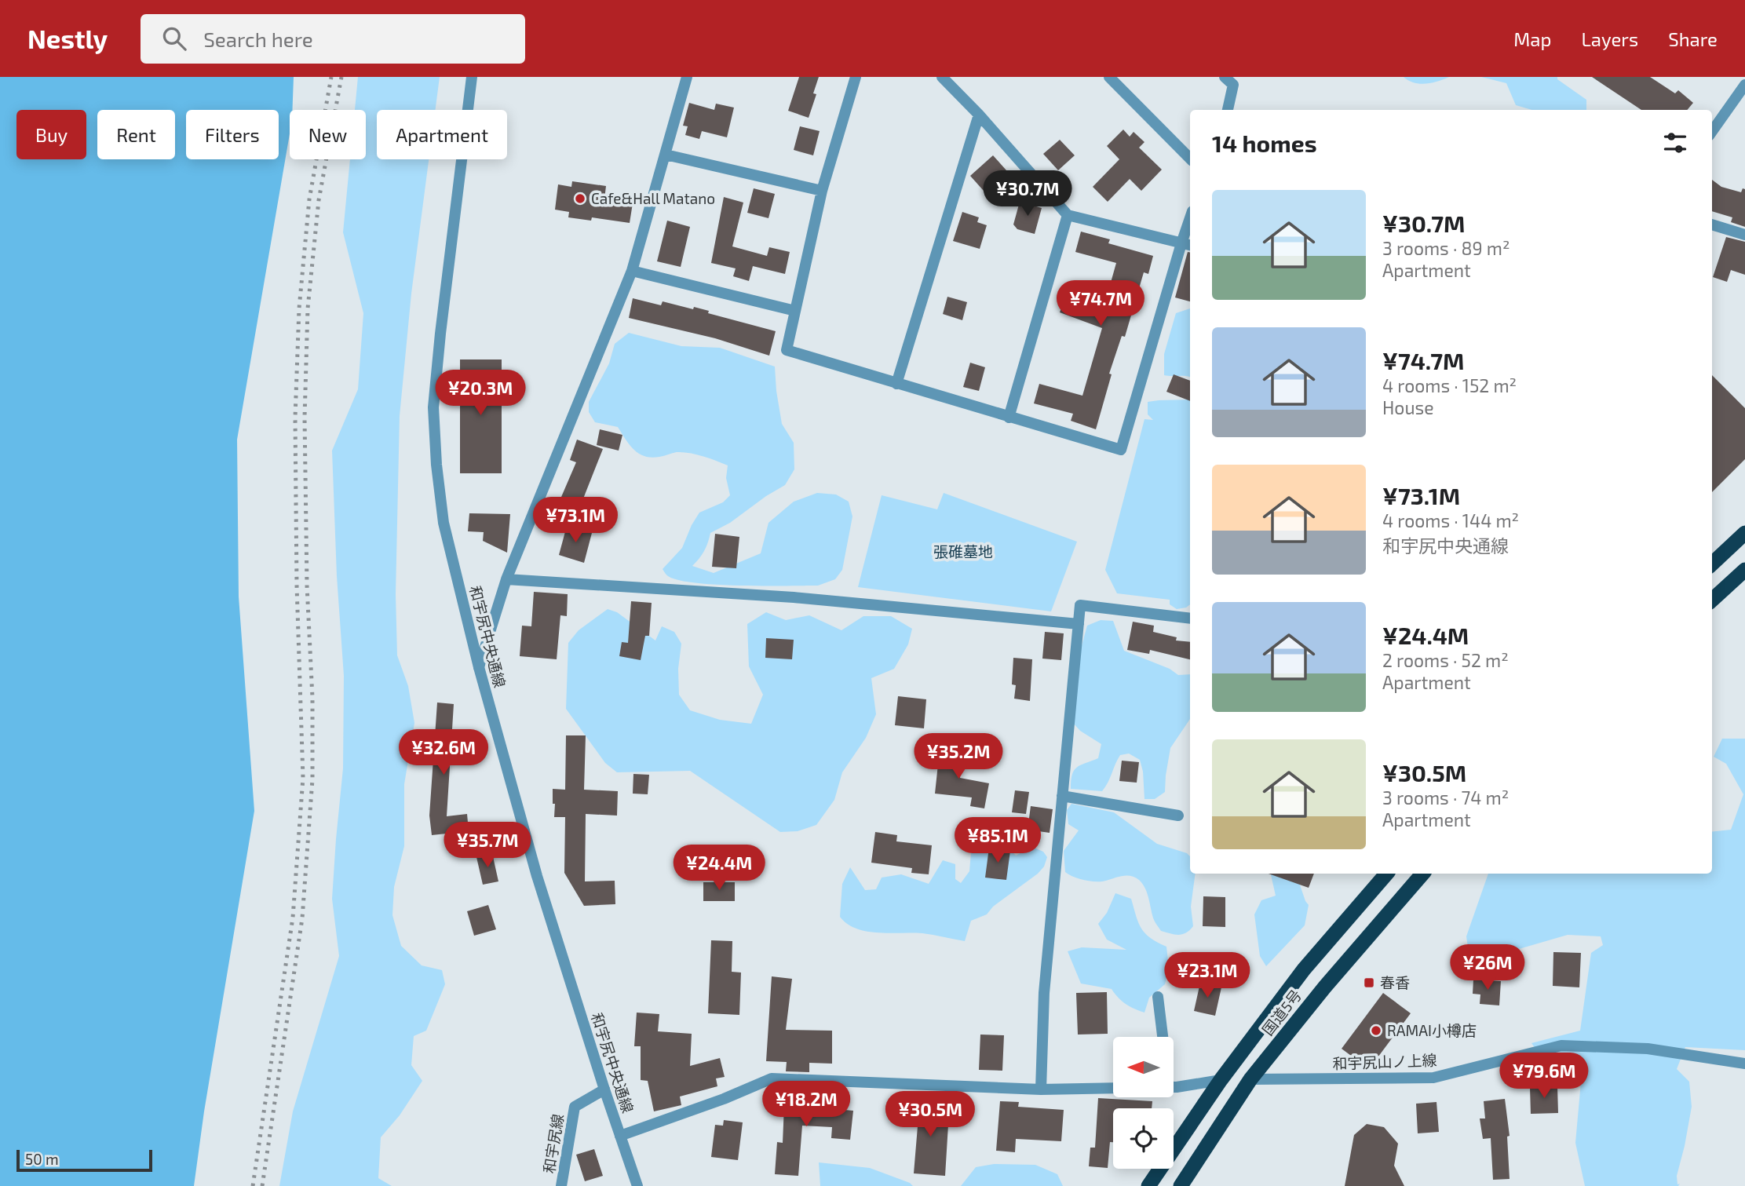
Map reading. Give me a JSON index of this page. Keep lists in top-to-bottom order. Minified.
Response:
{"streets":{"highway":["国道5号"],"street":["和宇尻中央通線","和宇尻山ノ上線","和宇尻線"]},"crossings":[["和宇尻中央通線","和宇尻線"],["国道5号","和宇尻山ノ上線"]],"parks":["張碓墓地"],"places":{"other":["Cafe&Hall Matano","RAMAI小樽店"],"transit":["春香"]},"scale_bar":"50 m","north":"left","page":{"header":"Nestly","search":"Search here","nav":["Map","Layers","Share"],"chip":["Buy","Rent","Filters","New","Apartment"],"heading":"14 homes","price":["¥30.7M","¥74.7M","¥20.3M","¥73.1M","¥32.6M","¥35.2M","¥85.1M","¥35.7M","¥24.4M","¥26M","¥23.1M","¥79.6M","¥18.2M","¥30.5M"],"list":[{"name":"¥30.7M","note":"3 rooms · 89 m² · Apartment"},{"name":"¥74.7M","note":"4 rooms · 152 m² · House"},{"name":"¥73.1M","note":"4 rooms · 144 m² · 和宇尻中央通線"},{"name":"¥24.4M","note":"2 rooms · 52 m² · Apartment"},{"name":"¥30.5M","note":"3 rooms · 74 m² · Apartment"}],"scale":"50 m"}}
